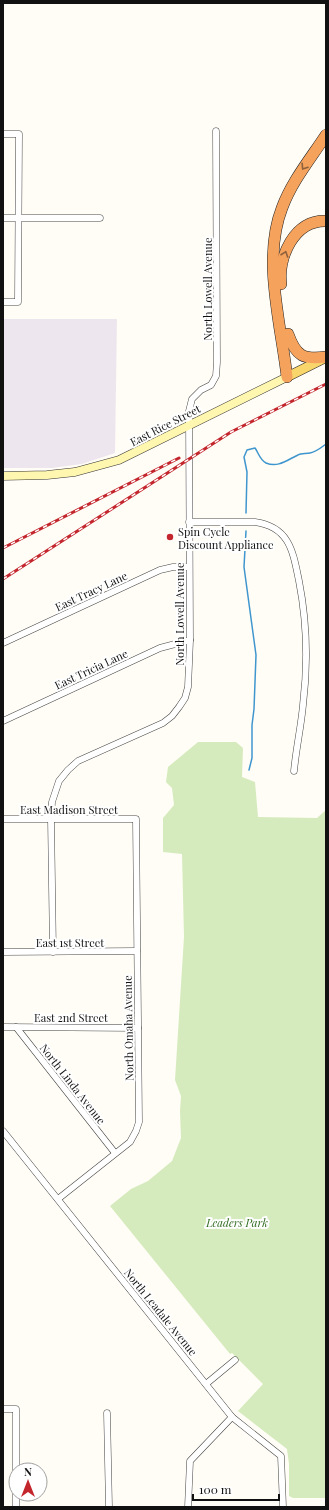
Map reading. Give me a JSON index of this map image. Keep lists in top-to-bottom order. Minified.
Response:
{"streets":{"main road":["East Rice Street"],"street":["North Lowell Avenue","East Tracy Lane","East Tricia Lane","East Madison Street","East 1st Street","East 2nd Street","North Omaha Avenue","North Linda Avenue","North Leadale Avenue"]},"crossings":[["North Lowell Avenue","East Rice Street"],["North Lowell Avenue","East Tracy Lane"],["North Lowell Avenue","East Tricia Lane"],["North Lowell Avenue","East Madison Street"],["North Lowell Avenue","East 1st Street"],["East Madison Street","North Omaha Avenue"],["East 1st Street","North Omaha Avenue"],["East 2nd Street","North Omaha Avenue"],["East 2nd Street","North Linda Avenue"],["North Omaha Avenue","North Linda Avenue"],["North Omaha Avenue","North Leadale Avenue"]],"parks":["Leaders Park"],"places":["Spin Cycle Discount Appliance"],"scale_bar":"100 m","north":"top"}
